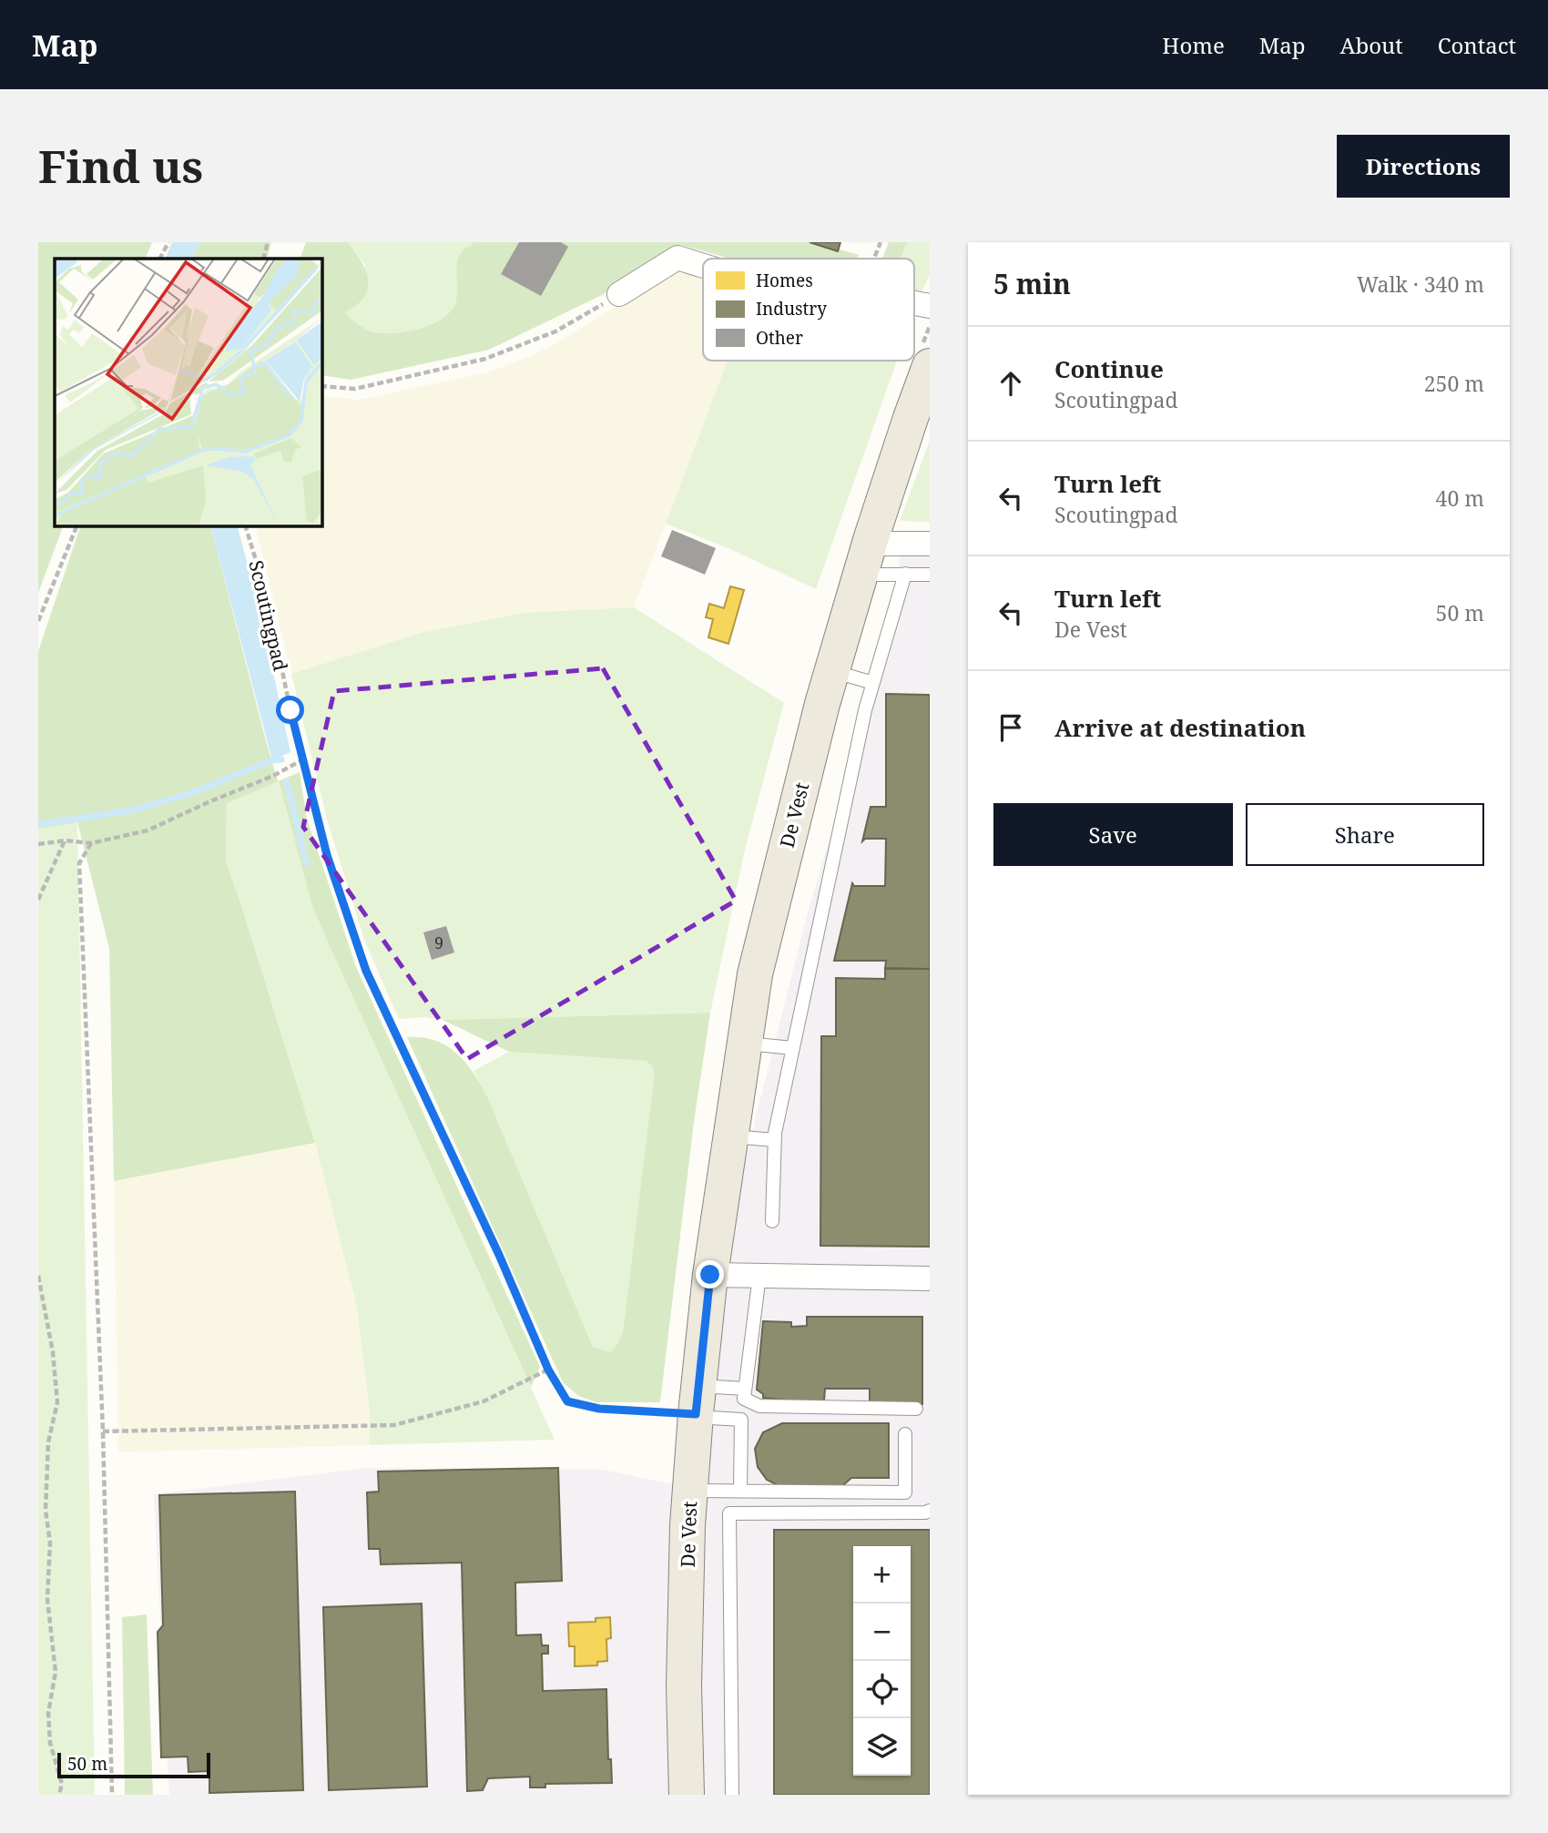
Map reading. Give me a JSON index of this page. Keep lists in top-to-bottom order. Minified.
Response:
{"streets":{"main road":["De Vest"],"path":["Scoutingpad"]},"crossings":[["Scoutingpad","De Vest"]],"house_numbers":["9"],"legend":["Homes","Industry","Other"],"scale_bar":"50 m","page":{"header":"Map","nav":["Home","Map","About","Contact"],"buttons":["Directions",["Save","Share"]],"title":"Find us","heading":["5 min","Walk · 340 m"],"list":[["Continue","Scoutingpad","250 m"],["Turn left","Scoutingpad","40 m"],["Turn left","De Vest","50 m"],"Arrive at destination"],"map_buttons":["+","−"],"scale":"50 m"}}
